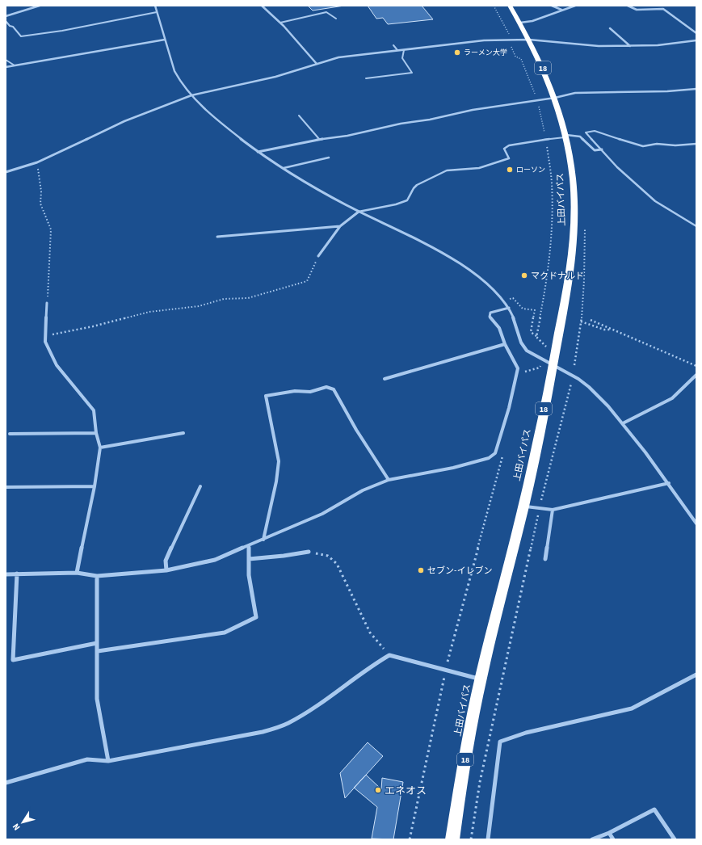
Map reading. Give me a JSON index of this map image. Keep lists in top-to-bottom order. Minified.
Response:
{"streets":{"highway":["18","上田バイパス"]},"places":["ラーメン大学","ローソン","マクドナルド","セブン-イレブン","エネオス"],"north":"bottom left"}
